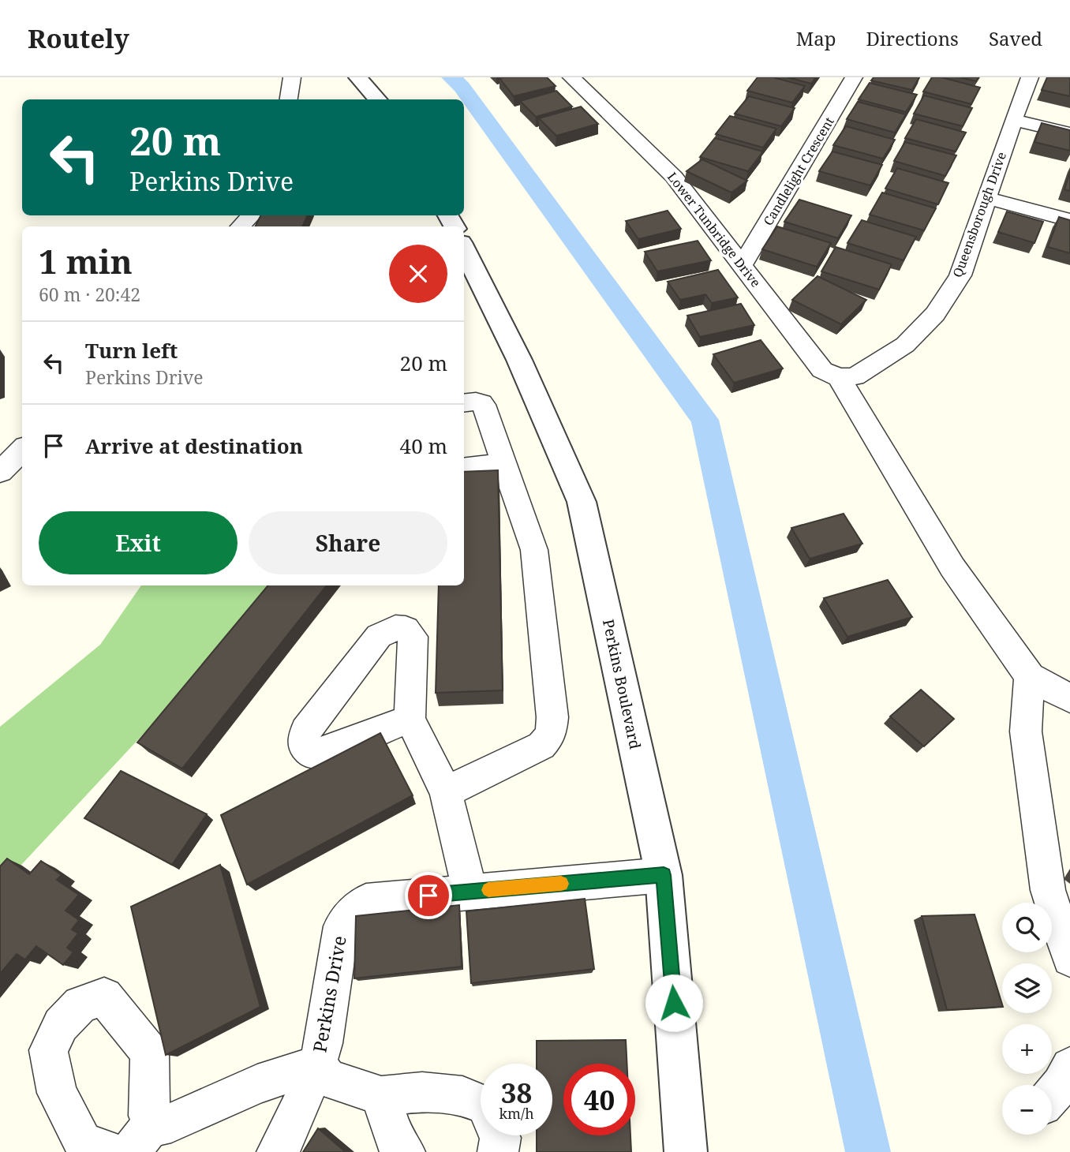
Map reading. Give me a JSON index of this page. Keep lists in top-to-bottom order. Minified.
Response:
{"streets":{"street":["Candlelight Crescent","Queensborough Drive","Lower Tunbridge Drive","Perkins Boulevard","Perkins Drive"]},"crossings":[["Candlelight Crescent","Lower Tunbridge Drive"],["Queensborough Drive","Lower Tunbridge Drive"],["Perkins Boulevard","Perkins Drive"]],"page":{"header":"Routely","nav":["Map","Directions","Saved"],"turn":["20 m","Perkins Drive"],"heading":["1 min","60 m · 20:42"],"list":[{"name":"Turn left","note":"Perkins Drive","value":"20 m"},{"name":"Arrive at destination","value":"40 m"}],"buttons":["Exit","Share"],"map_buttons":["+","−"],"speed":"38 km/h","limit":"40"}}
